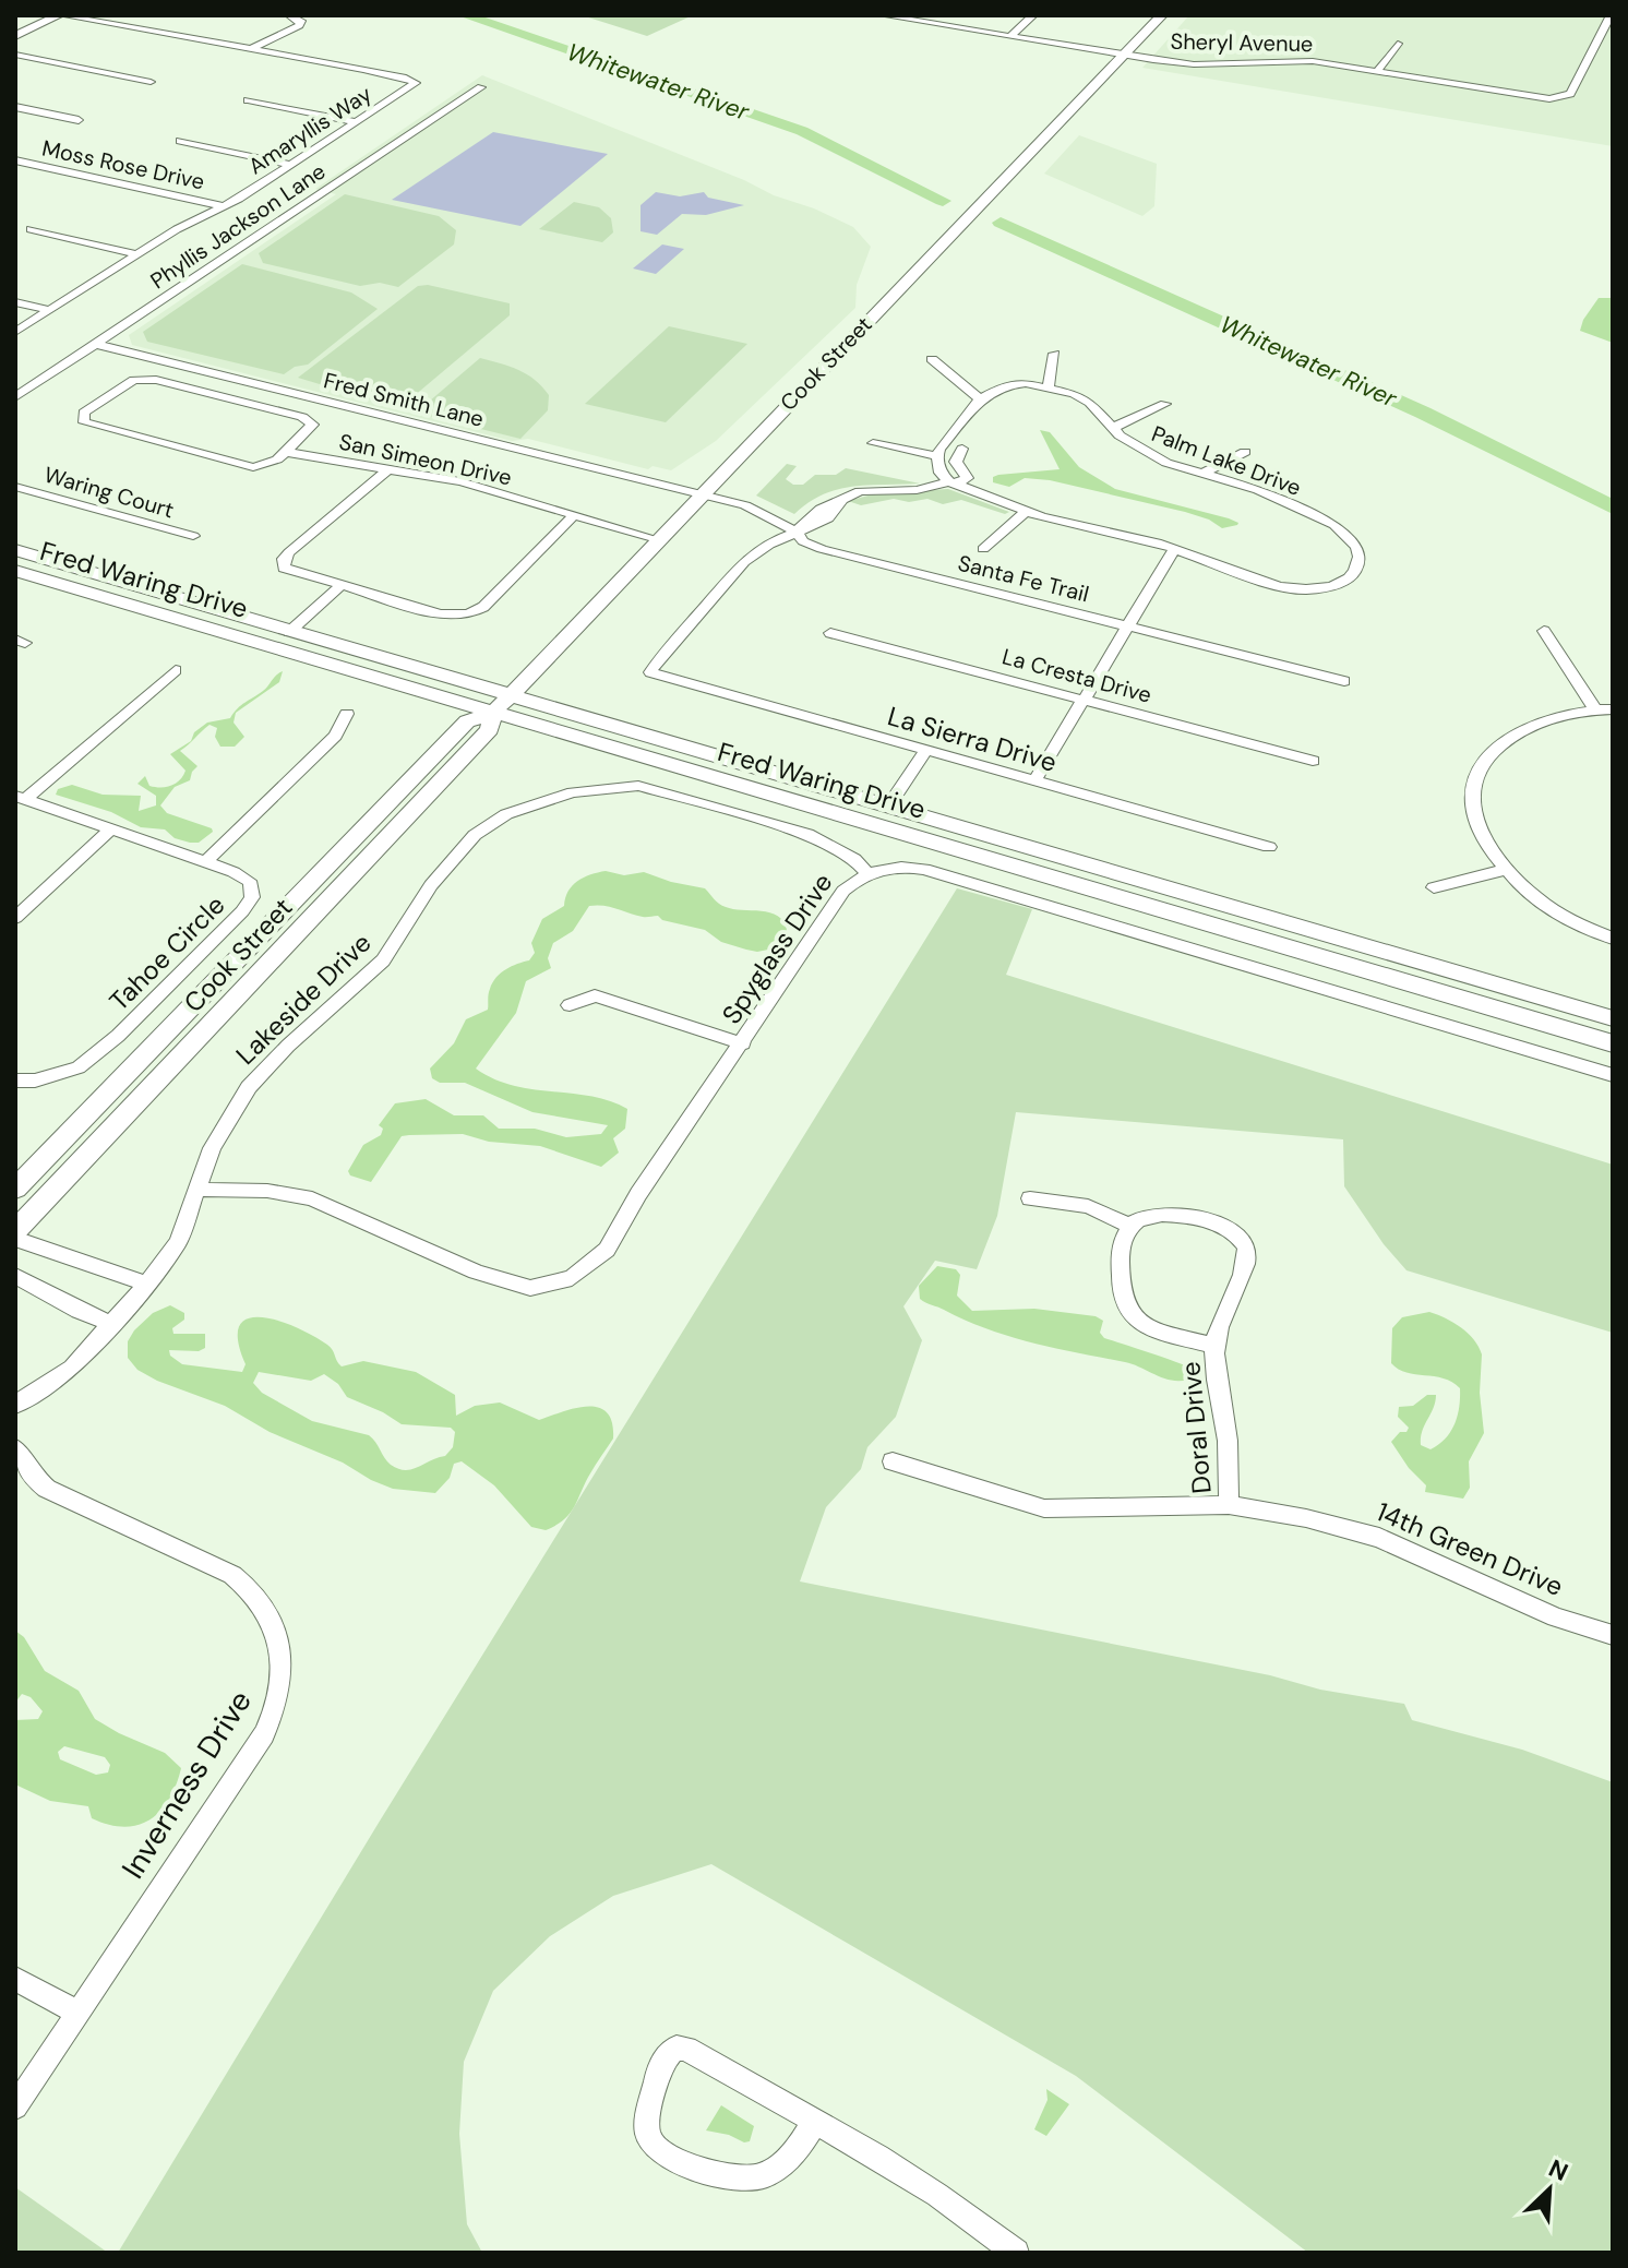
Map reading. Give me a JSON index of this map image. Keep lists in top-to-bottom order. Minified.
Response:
{"streets":{"main road":["Cook Street","Fred Waring Drive"],"street":["Sheryl Avenue","Amaryllis Way","Moss Rose Drive","Phyllis Jackson Lane","Fred Smith Lane","San Simeon Drive","Palm Lake Drive","Waring Court","Santa Fe Trail","La Cresta Drive","La Sierra Drive","Spyglass Drive","Tahoe Circle","Lakeside Drive","Doral Drive","14th Green Drive","Inverness Drive"]},"crossings":[["Sheryl Avenue","Cook Street"],["Amaryllis Way","Moss Rose Drive"],["Phyllis Jackson Lane","Fred Smith Lane"],["Cook Street","Fred Smith Lane"],["Cook Street","San Simeon Drive"],["Cook Street","Santa Fe Trail"],["Cook Street","Fred Waring Drive"],["Fred Smith Lane","Santa Fe Trail"],["Santa Fe Trail","La Sierra Drive"],["Spyglass Drive","Lakeside Drive"],["Doral Drive","14th Green Drive"]],"water":["Whitewater River"],"north":"top right"}
